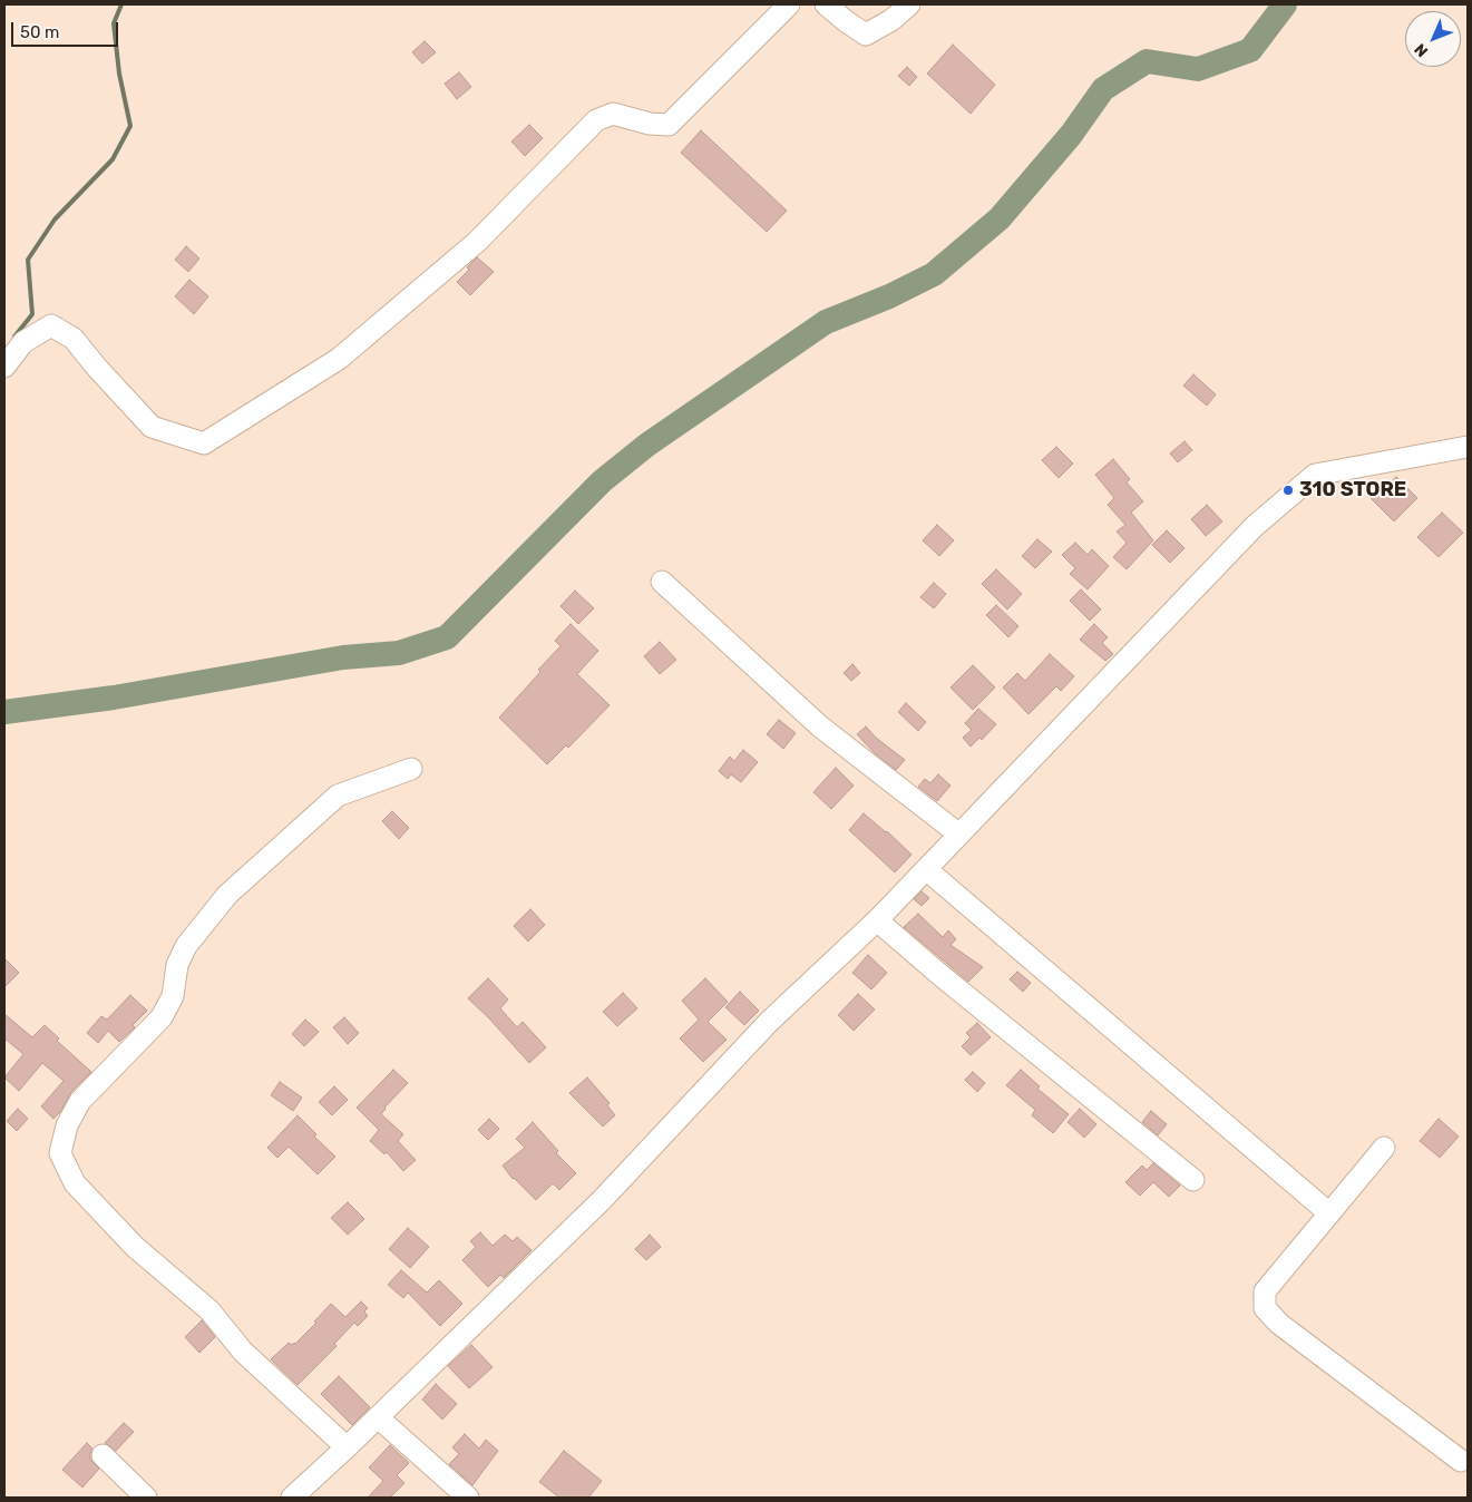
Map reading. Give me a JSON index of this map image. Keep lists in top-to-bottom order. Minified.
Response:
{"places":["310 STORE"],"scale_bar":"50 m","north":"bottom left"}
